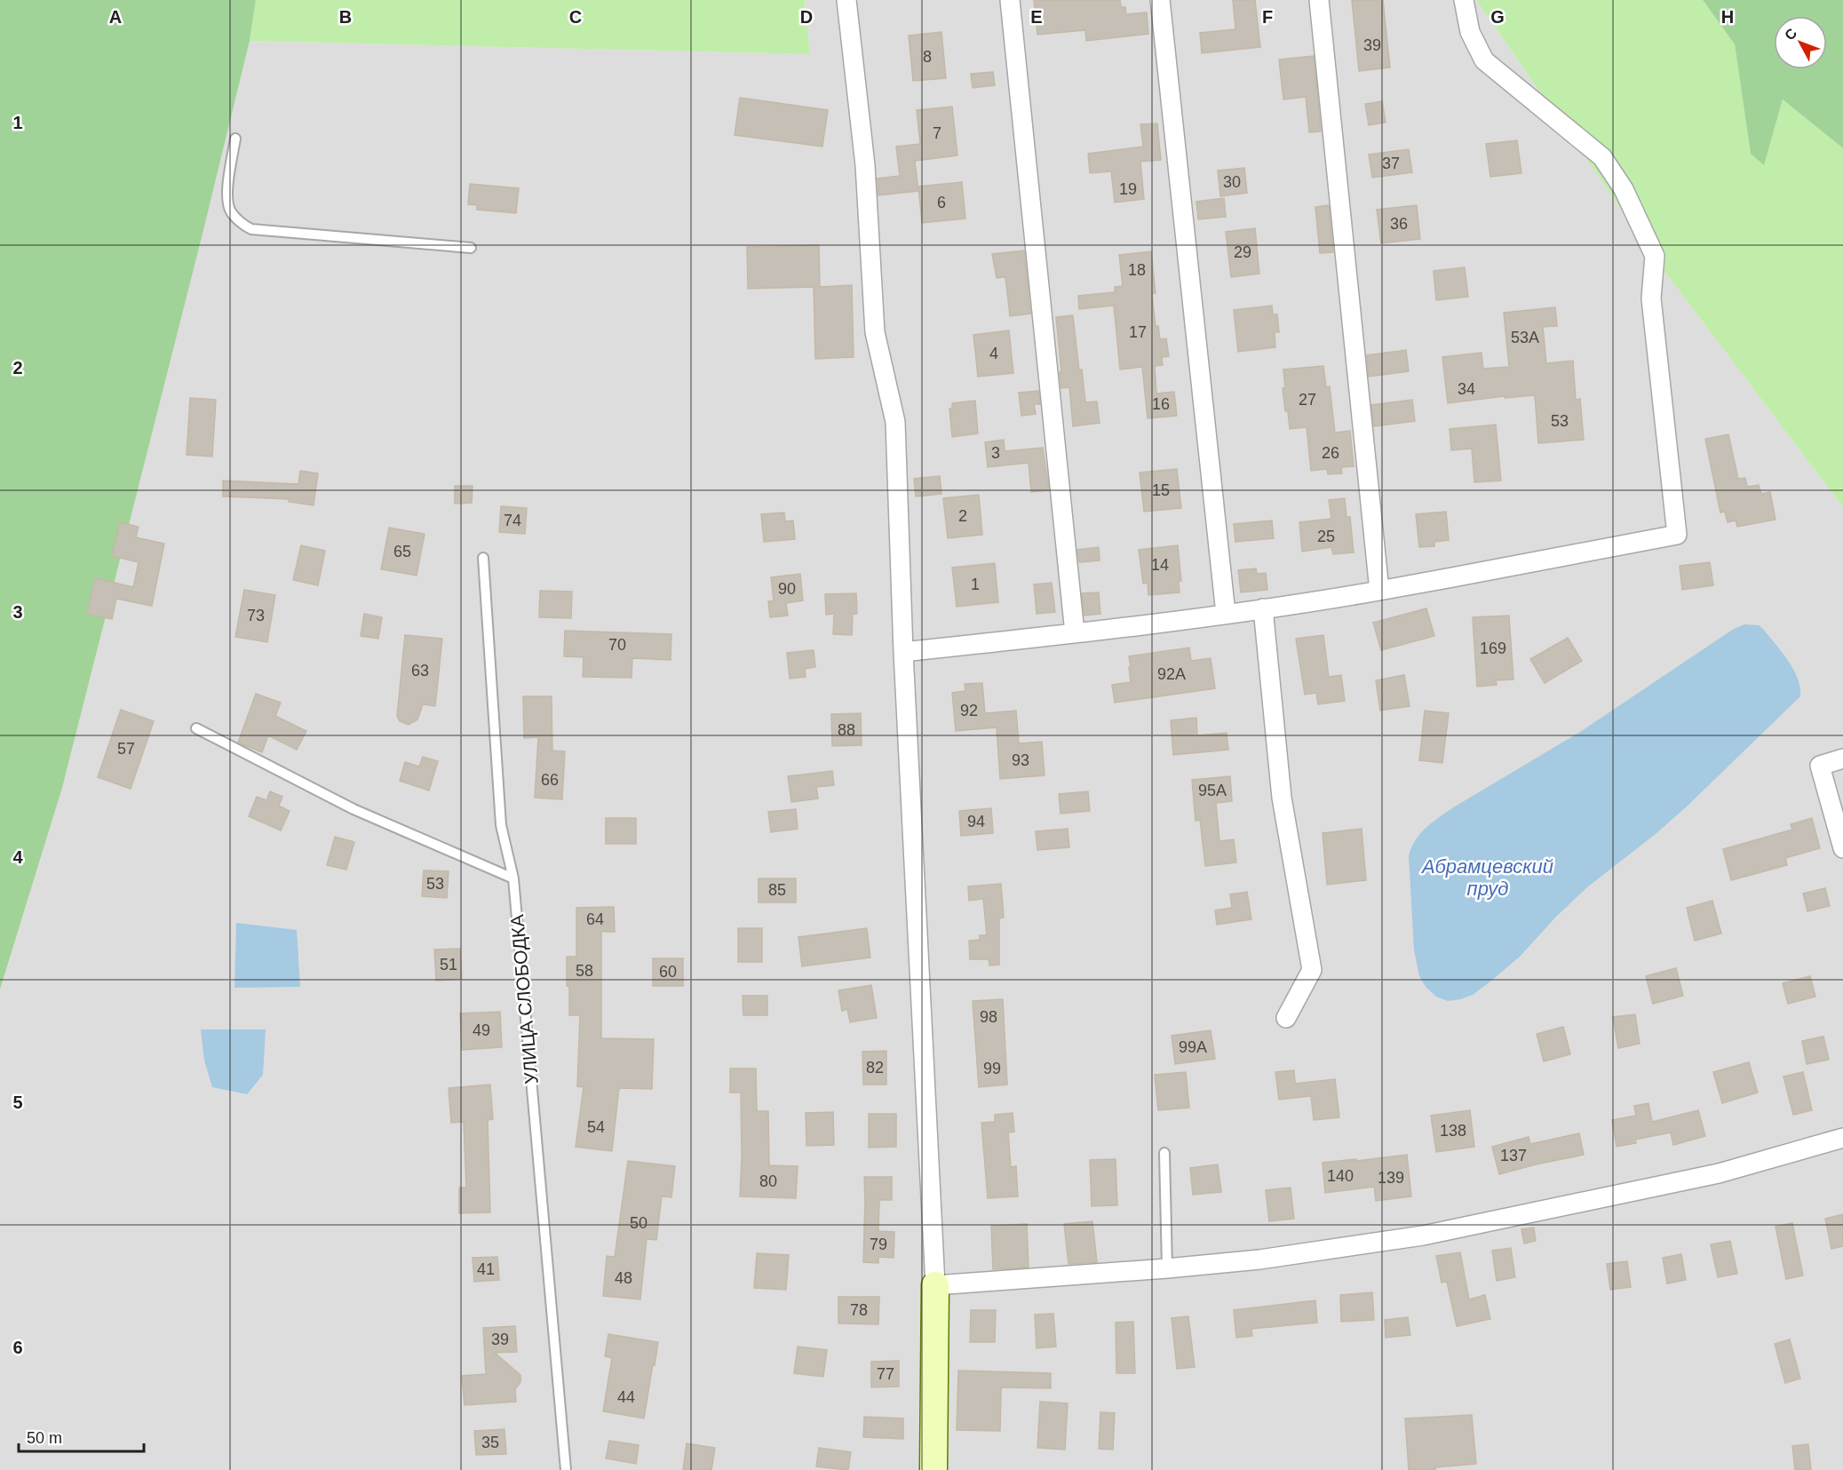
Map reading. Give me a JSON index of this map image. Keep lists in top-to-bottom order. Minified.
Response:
{"streets":{"lane":["УЛИЦА СЛОБОДКА"]},"water":["Абрамцевский пруд"],"house_numbers":["39","8","7","37","30","19","6","36","29","18","17","53А","4","34","27","16","53","3","26","15","2","74","25","65","14","1","90","73","70","169","63","92А","92","88","57","93","66","95А","94","53","85","64","51","58","60","98","49","99А","82","99","54","138","137","140","139","80","50","79","41","48","78","39","77","44","35"],"scale_bar":"50 m","north":"top left","grid":{"columns":["A","B","C","D","E","F","G","H"],"rows":["1","2","3","4","5","6"]}}
